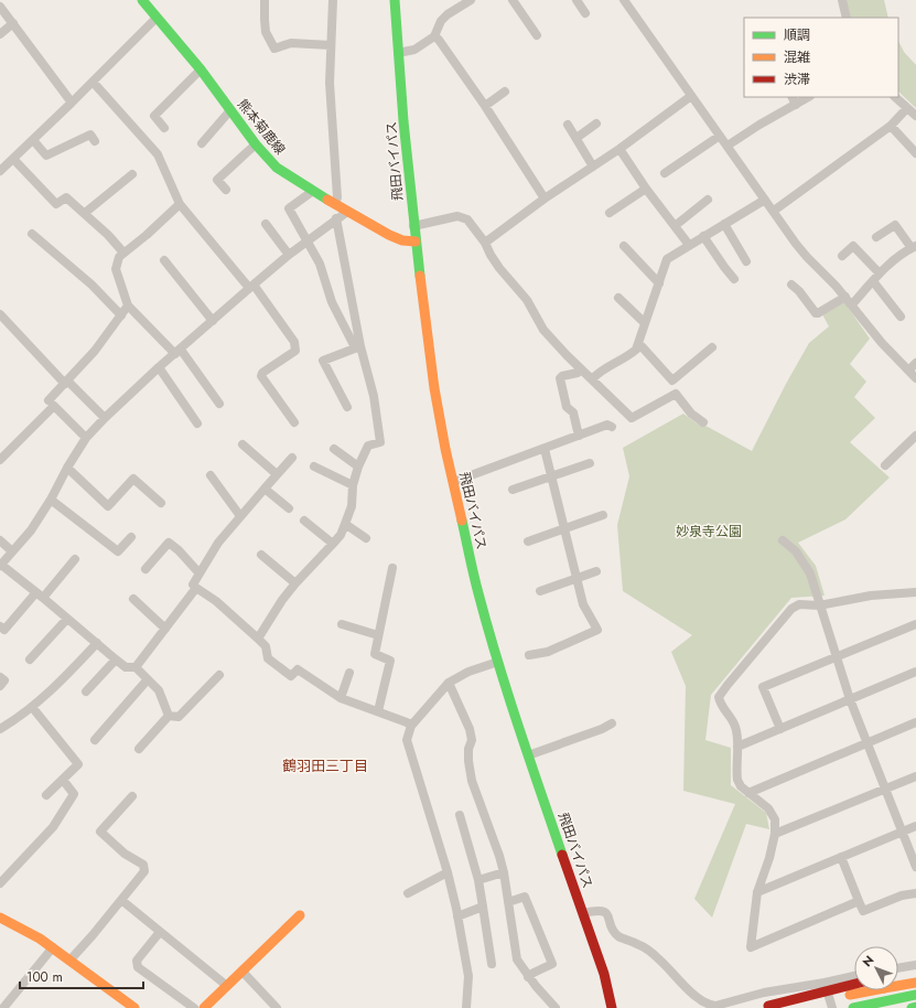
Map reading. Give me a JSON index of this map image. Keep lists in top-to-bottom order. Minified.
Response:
{"streets":{"main road":["熊本菊鹿線","飛田バイパス"]},"crossings":[["熊本菊鹿線","飛田バイパス"]],"districts":["鶴羽田三丁目"],"parks":["妙泉寺公園"],"legend":["順調","混雑","渋滞"],"scale_bar":"100 m","north":"top left"}
